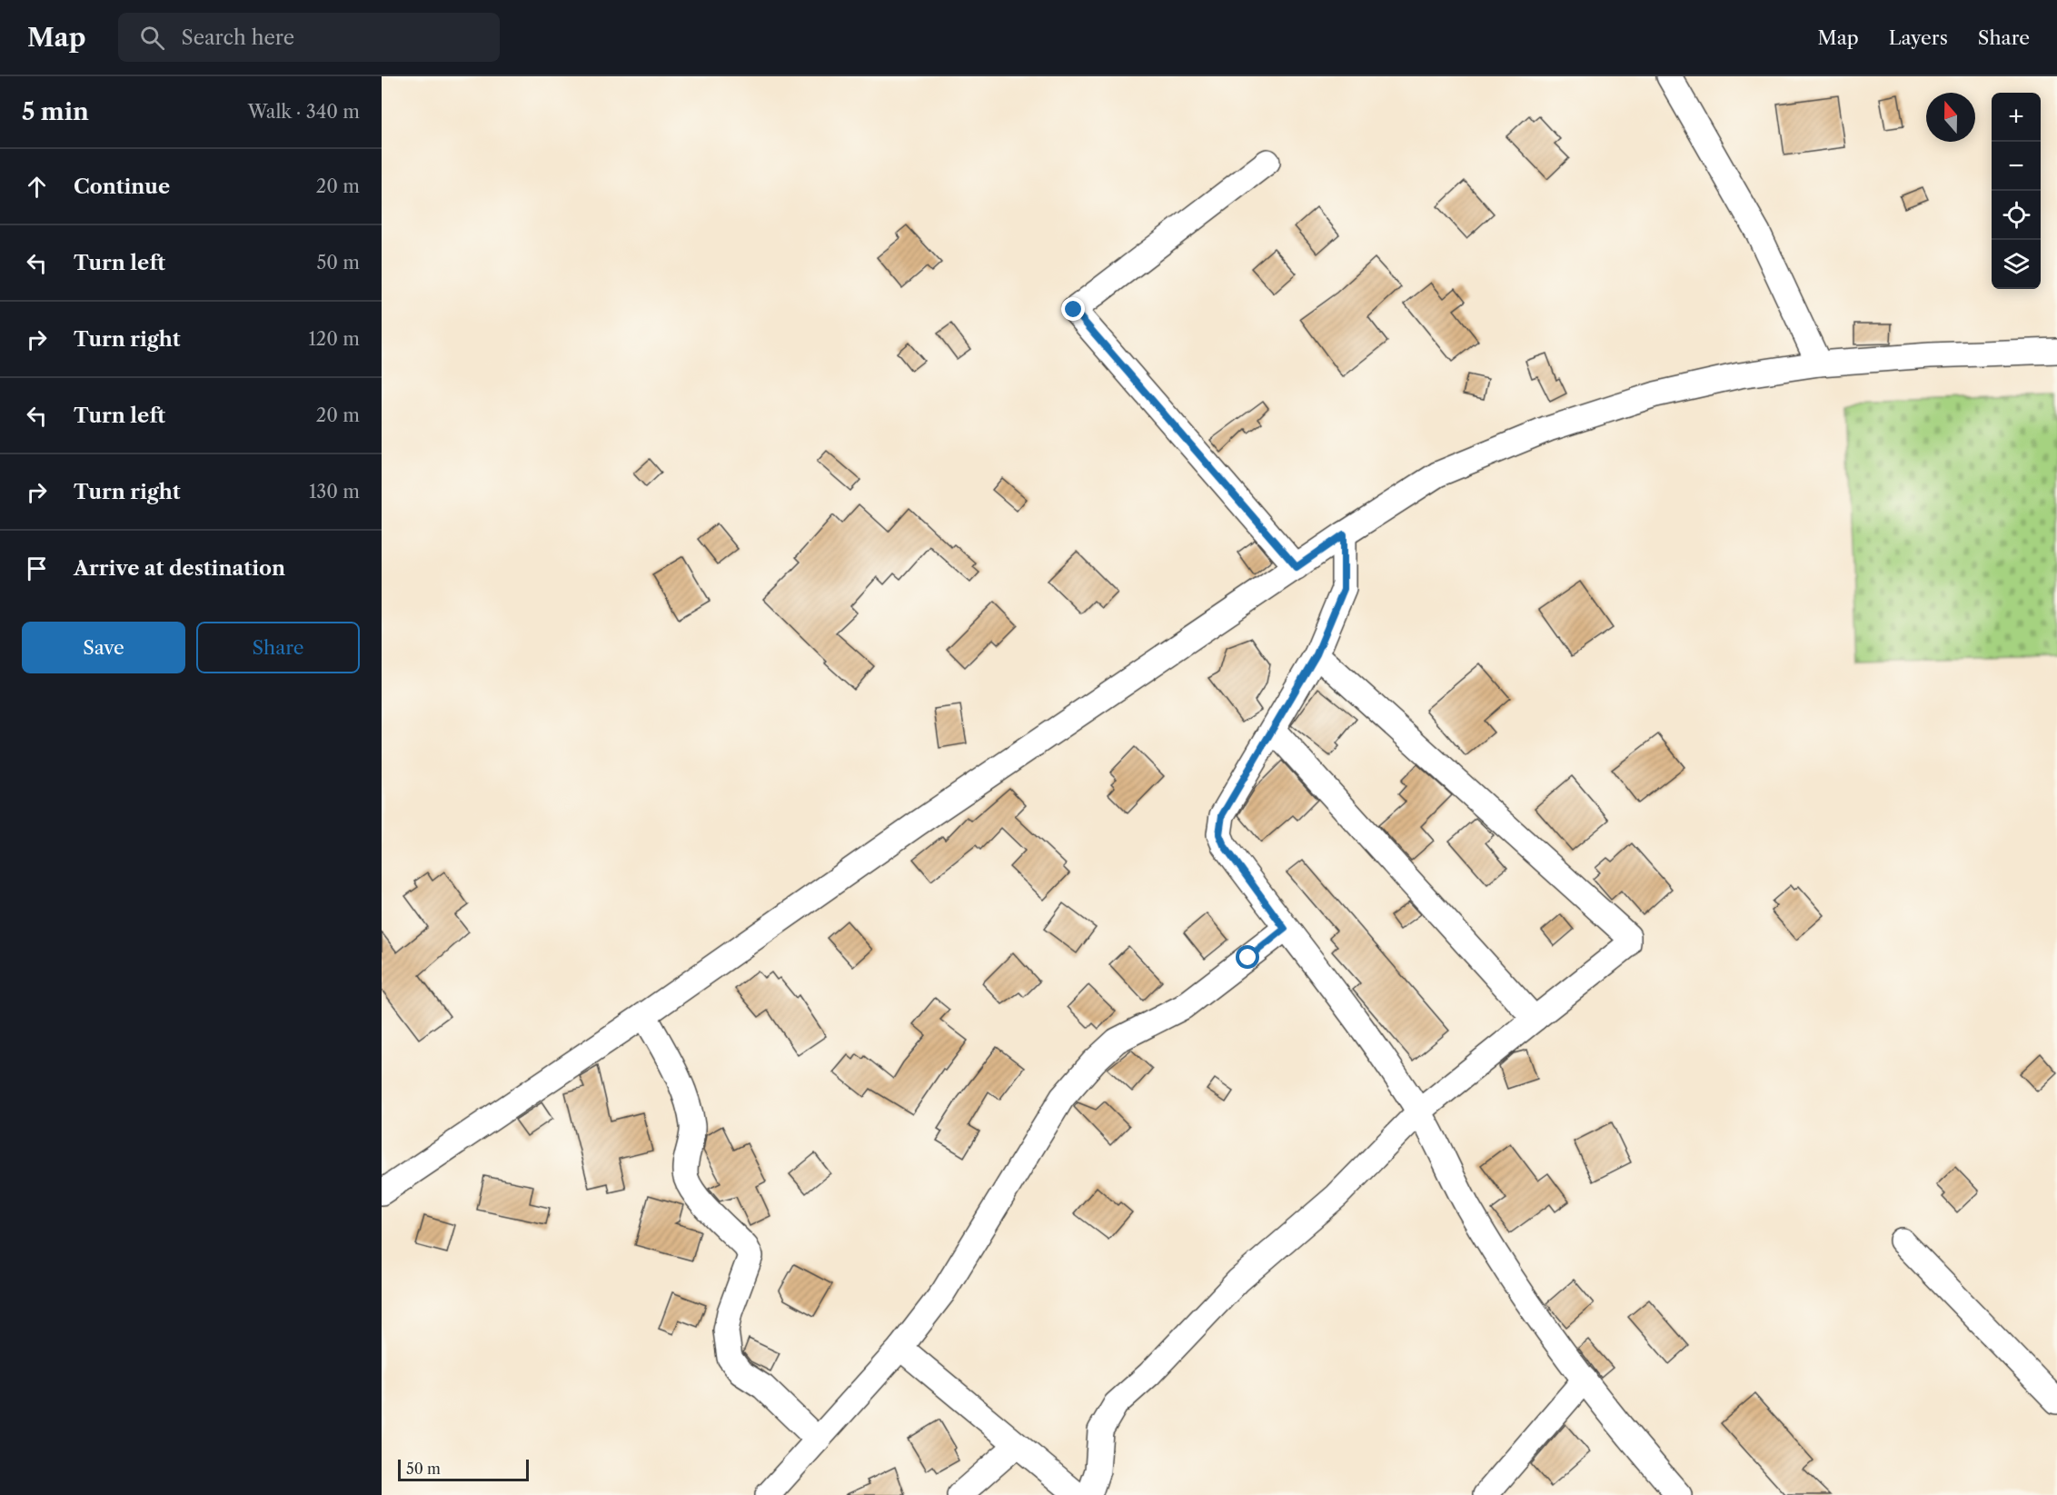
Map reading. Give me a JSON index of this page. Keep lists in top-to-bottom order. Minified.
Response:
{"scale_bar":"50 m","north":"top","page":{"header":"Map","search":"Search here","nav":["Map","Layers","Share"],"heading":["5 min","Walk · 340 m"],"map_buttons":["+","−"],"list":[["Continue","20 m"],["Turn left","50 m"],["Turn right","120 m"],["Turn left","20 m"],["Turn right","130 m"],"Arrive at destination"],"buttons":["Save","Share"],"scale":"50 m"}}
